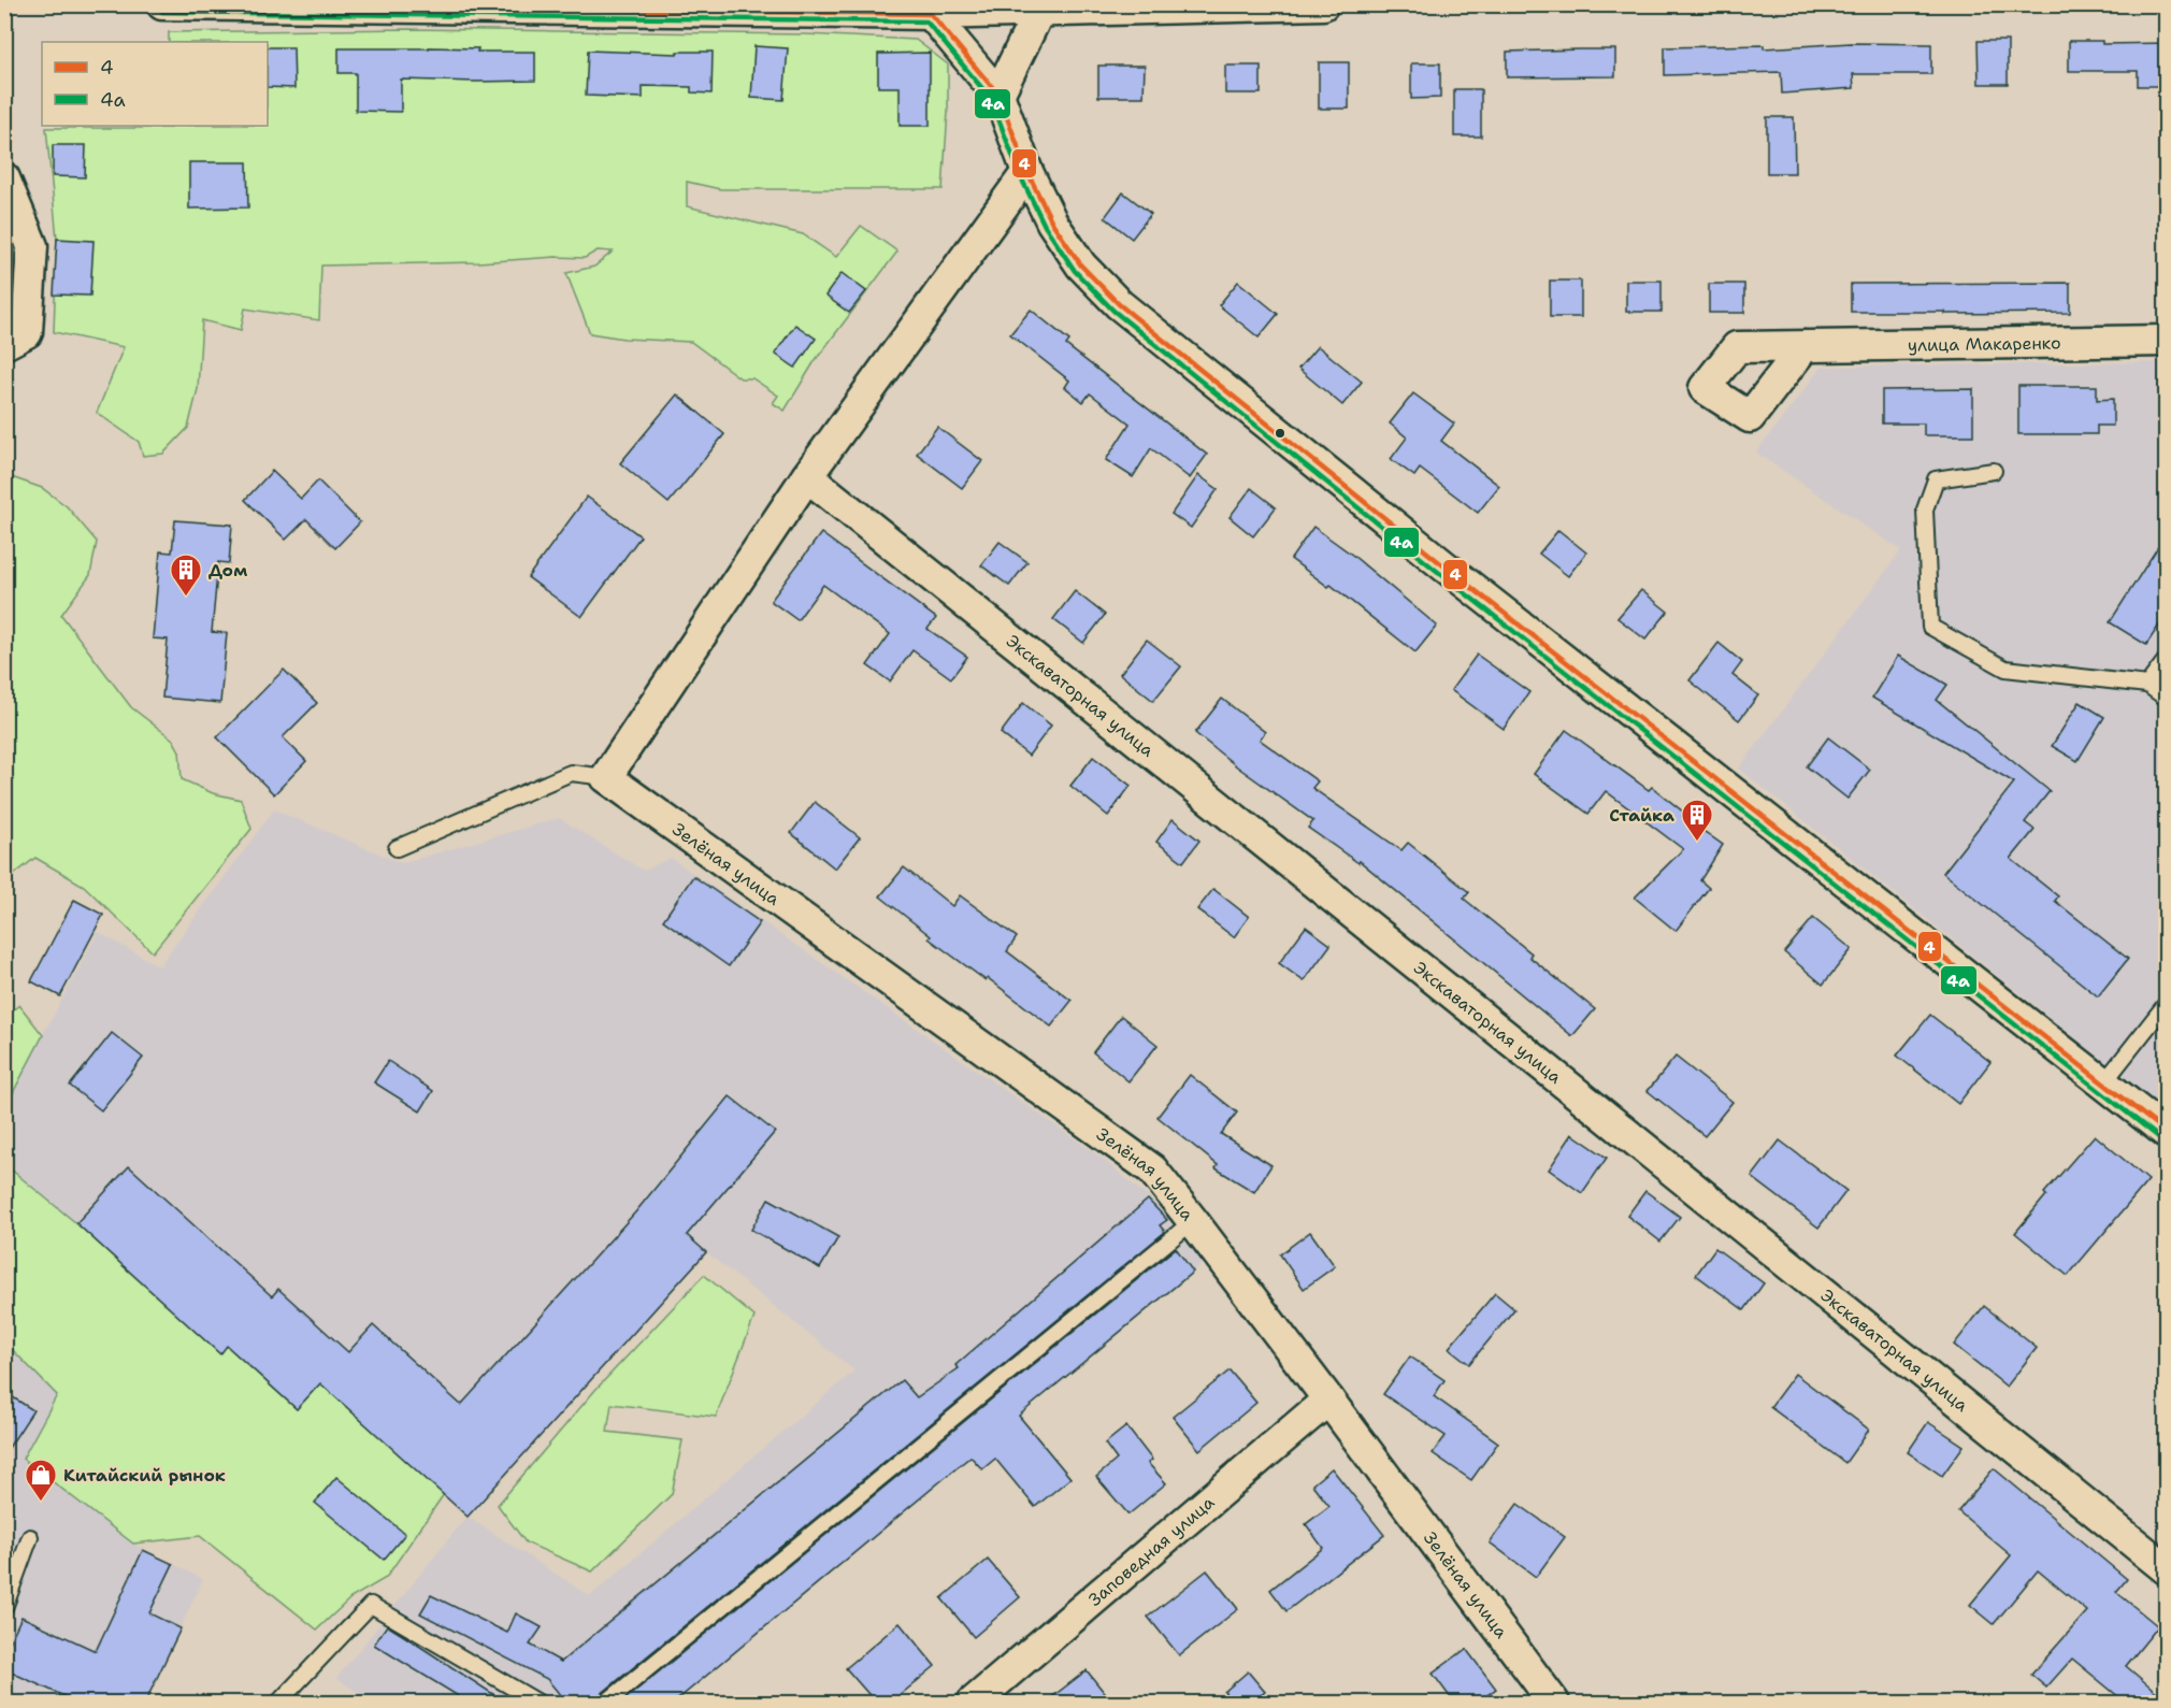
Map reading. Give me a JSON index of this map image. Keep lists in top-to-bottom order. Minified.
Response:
{"streets":{"street":["улица Макаренко","Экскаваторная улица","Зелёная улица","Заповедная улица"]},"crossings":[["Зелёная улица","Заповедная улица"]],"places":{"building":["Дом","Стайка"],"shop":["Китайский рынок"]},"lines":["transit line 4","transit line 4а"],"legend":["4","4а"]}
